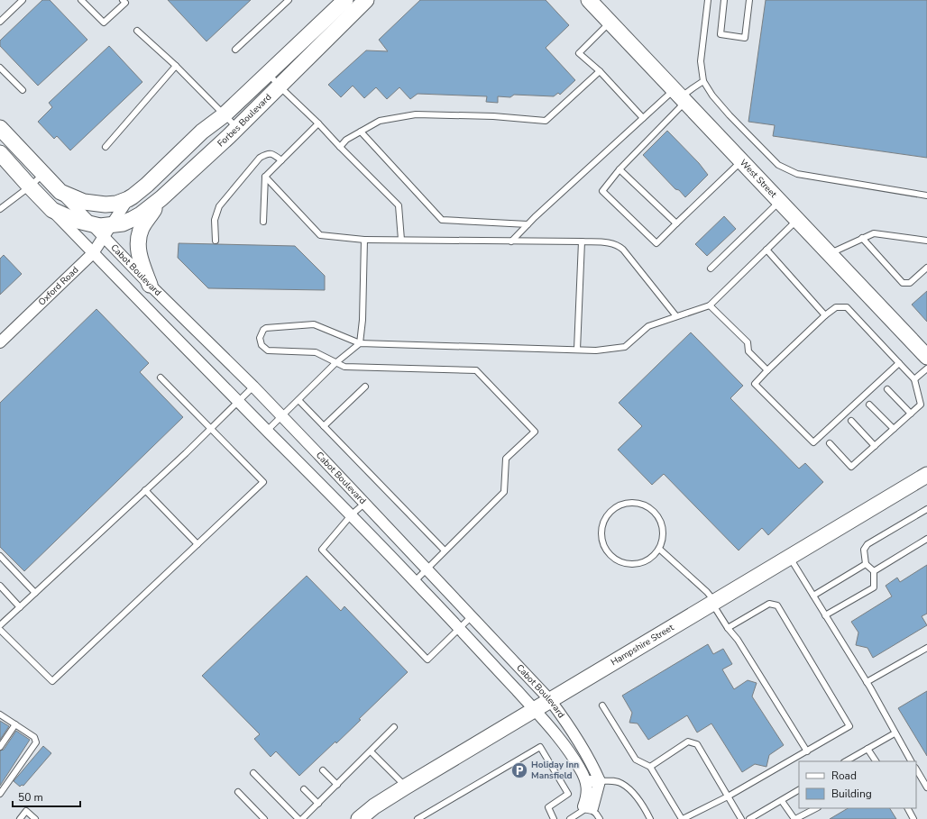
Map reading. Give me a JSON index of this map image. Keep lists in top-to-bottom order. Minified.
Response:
{"streets":{"street":["Forbes Boulevard","West Street","Cabot Boulevard","Oxford Road","Hampshire Street"]},"crossings":[["Forbes Boulevard","Cabot Boulevard"],["Forbes Boulevard","Oxford Road"],["Cabot Boulevard","Oxford Road"],["Cabot Boulevard","Hampshire Street"]],"places":{"parking":["Holiday Inn Mansfield"]},"legend":["Road","Building"],"scale_bar":"50 m"}
